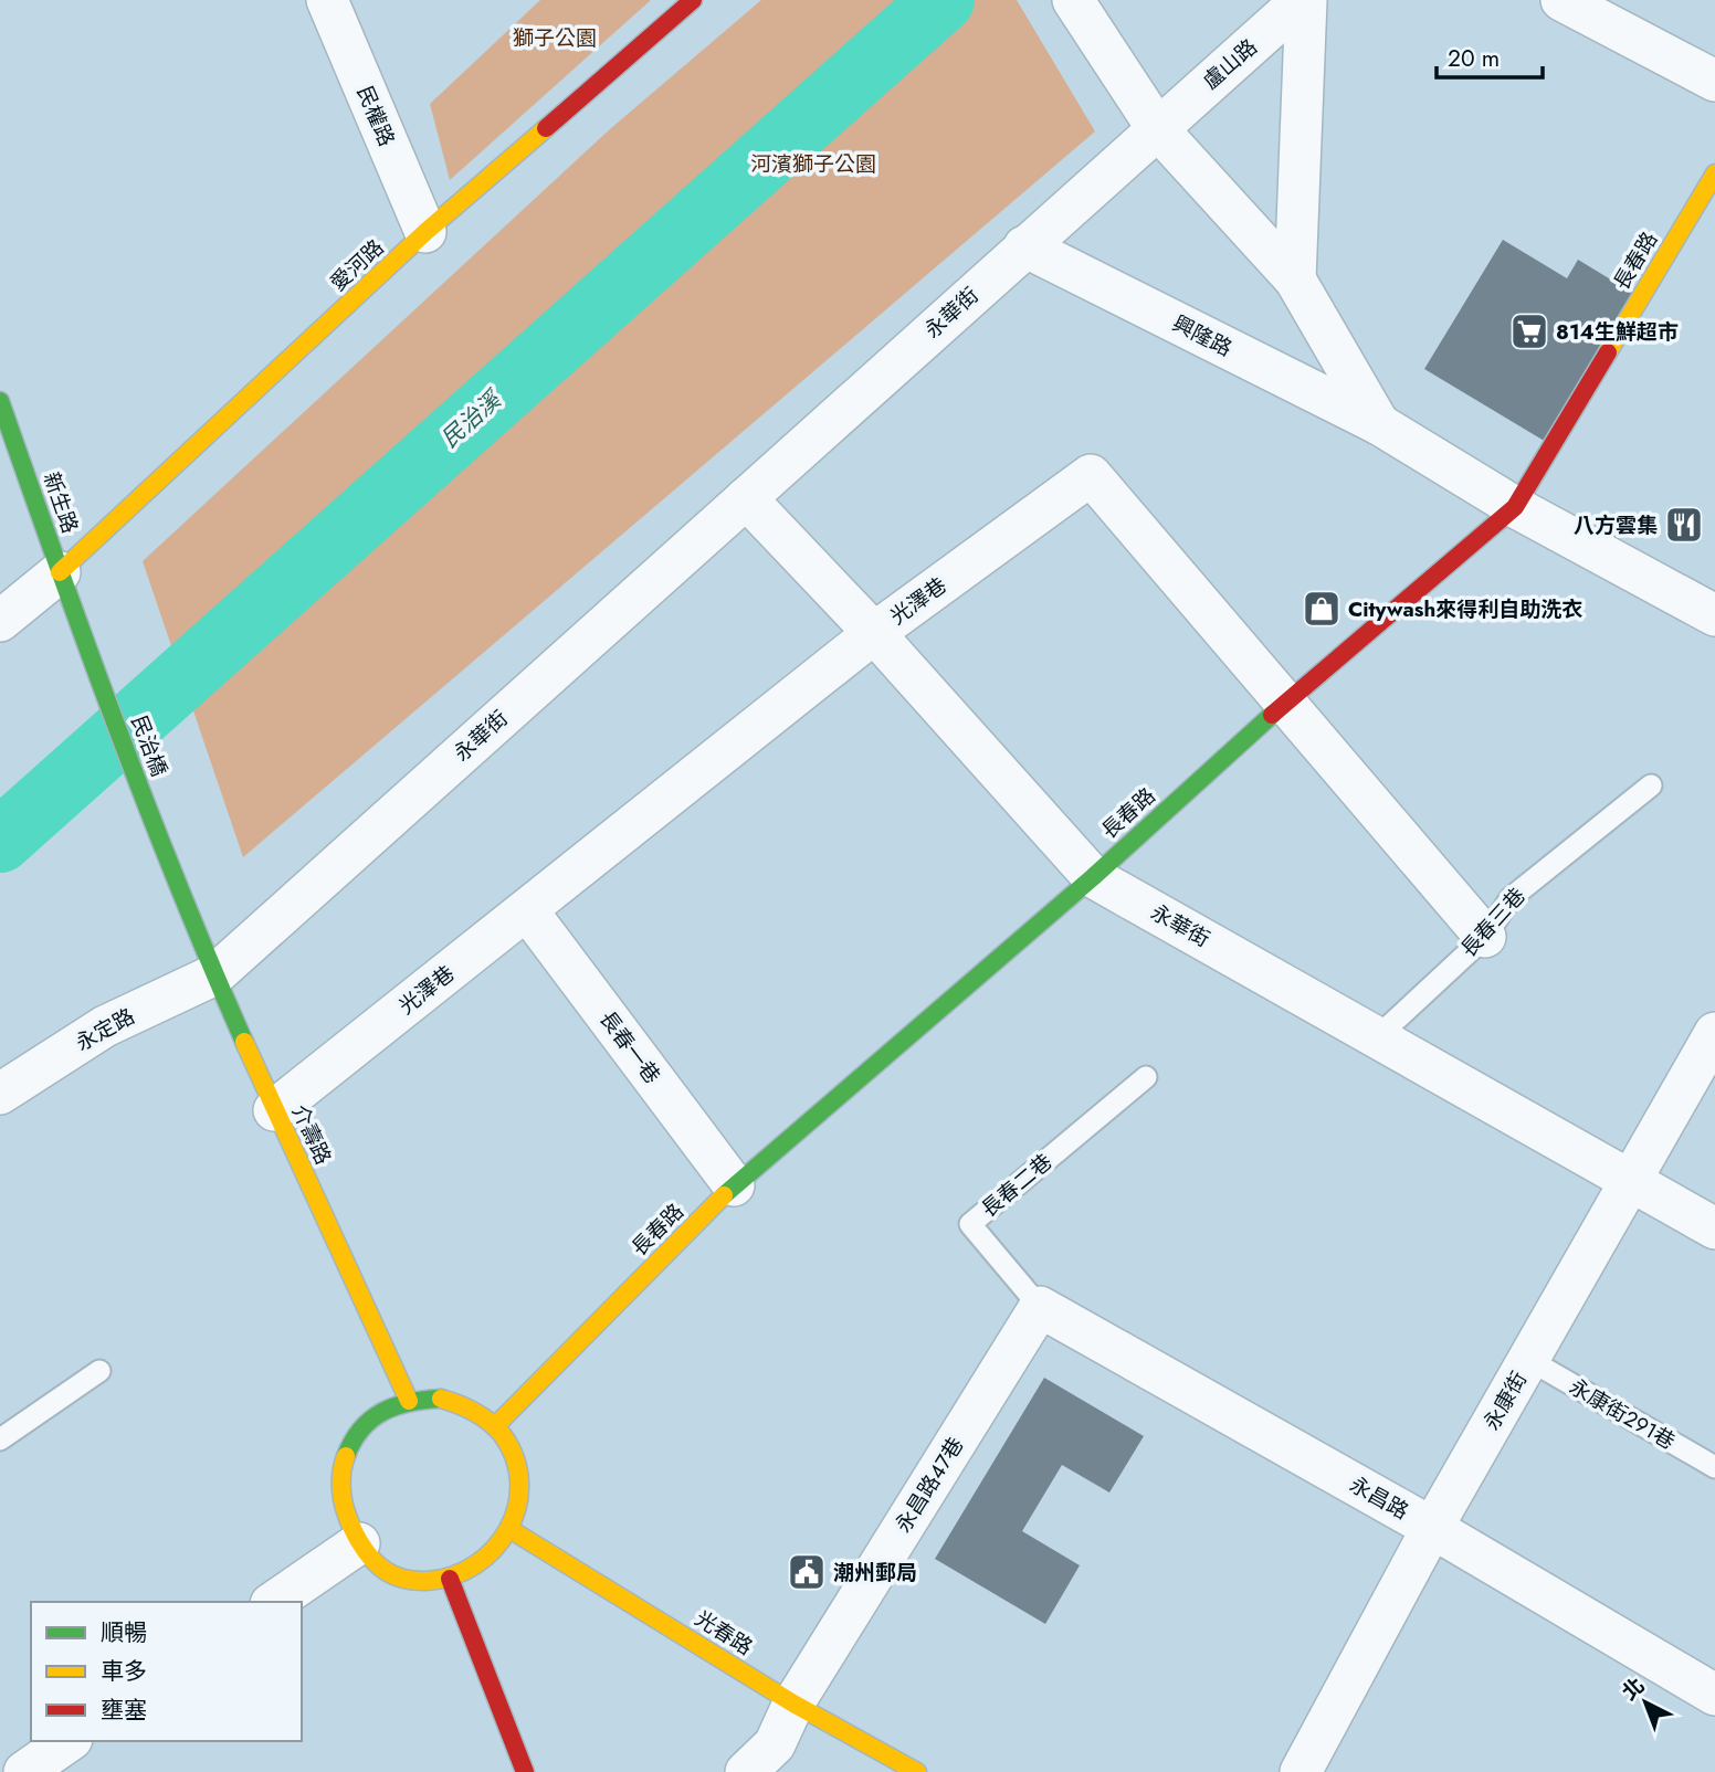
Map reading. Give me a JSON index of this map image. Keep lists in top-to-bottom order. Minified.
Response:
{"streets":{"street":["盧山路","民權路","長春路","愛河路","永華街","興隆路","新生路","光澤巷","民治橋","永定路","長春一巷","介壽路","永康街","永昌路47巷","永昌路","光春路"],"lane":["長春三巷","長春二巷","永康街291巷"]},"crossings":[["盧山路","永華街"],["盧山路","興隆路"],["民權路","愛河路"],["長春路","永華街"],["長春路","興隆路"],["長春路","光澤巷"],["長春路","長春一巷"],["長春路","介壽路"],["長春路","光春路"],["愛河路","新生路"],["永華街","興隆路"],["永華街","光澤巷"],["永華街","長春三巷"],["永華街","永定路"],["永華街","介壽路"],["永華街","永康街"],["新生路","民治橋"],["光澤巷","長春三巷"],["光澤巷","長春一巷"],["光澤巷","介壽路"],["民治橋","介壽路"],["永定路","介壽路"],["介壽路","光春路"],["長春二巷","永昌路47巷"],["長春二巷","永昌路"],["永康街","永康街291巷"],["永康街","永昌路"],["永昌路47巷","永昌路"],["永昌路47巷","光春路"]],"water":["民治溪"],"parks":["獅子公園","河濱獅子公園"],"places":{"supermarket":["814生鮮超市"],"restaurant":["八方雲集"],"shop":["Citywash來得利自助洗衣"],"public building":["潮州郵局"]},"legend":["順暢","車多","壅塞"],"scale_bar":"20 m","north":"top left"}
